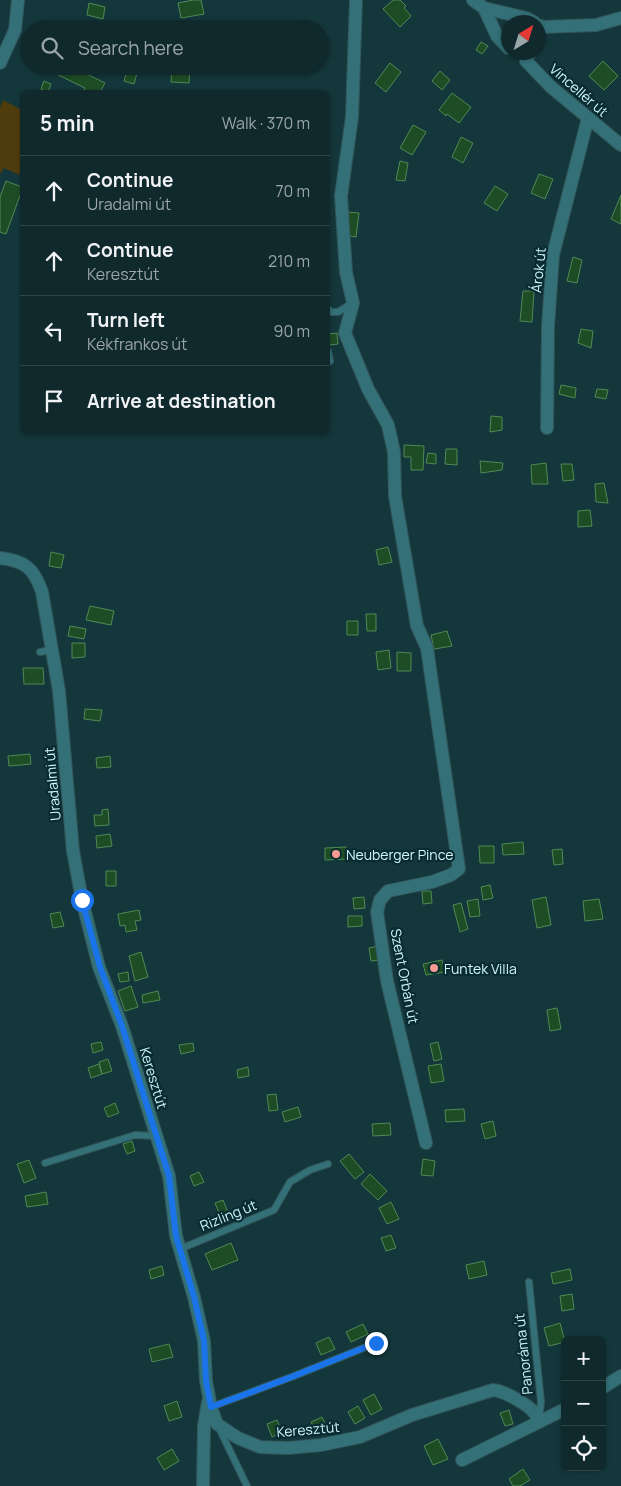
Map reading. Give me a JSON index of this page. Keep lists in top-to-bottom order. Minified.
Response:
{"streets":{"street":["Vincellér út","Árok út","Uradalmi út","Szent Orbán út","Keresztút"],"lane":["Rizling út","Panoráma út"]},"crossings":[["Vincellér út","Árok út"],["Uradalmi út","Keresztút"],["Keresztút","Rizling út"],["Keresztút","Panoráma út"]],"places":["Neuberger Pince","Funtek Villa"],"north":"top right","page":{"search":"Search here","heading":["5 min","Walk · 370 m"],"list":[["Continue","Uradalmi út","70 m"],["Continue","Keresztút","210 m"],["Turn left","Kékfrankos út","90 m"],"Arrive at destination"],"map_buttons":["+","−"]}}
